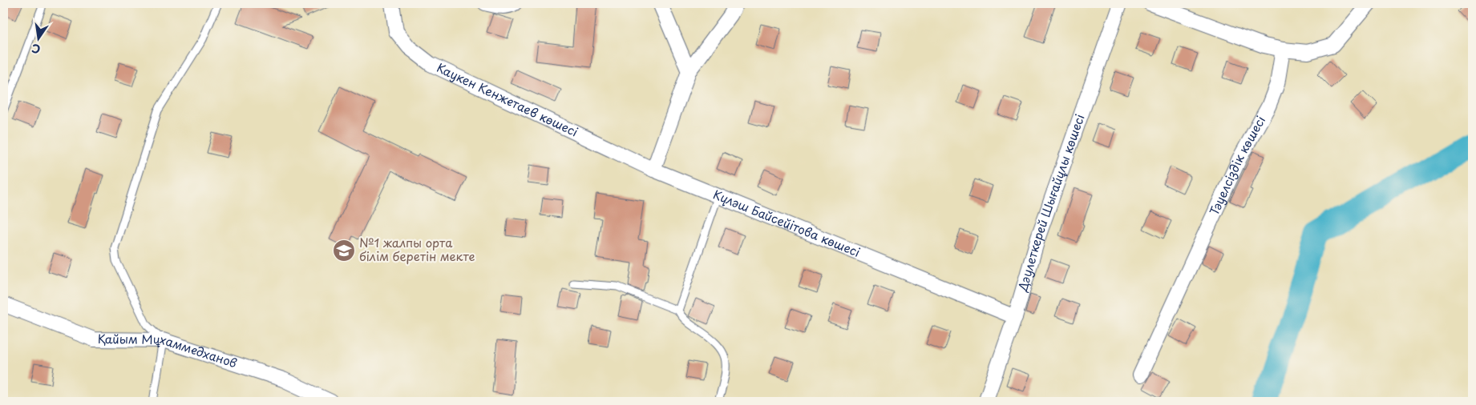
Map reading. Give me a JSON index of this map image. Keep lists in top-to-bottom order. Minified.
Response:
{"streets":{"street":["Каукен Кенжетаев көшесі","Тәуелсіздік көшесі","Дәулеткерей Шығайұлы көшесі","Күләш Байсейітова көшесі","Қайым Мұхаммедханов"]},"crossings":[["Каукен Кенжетаев көшесі","Күләш Байсейітова көшесі"],["Дәулеткерей Шығайұлы көшесі","Күләш Байсейітова көшесі"]],"places":{"school or university":["№1 жалпы орта білім беретін мекте"]},"north":"bottom"}
